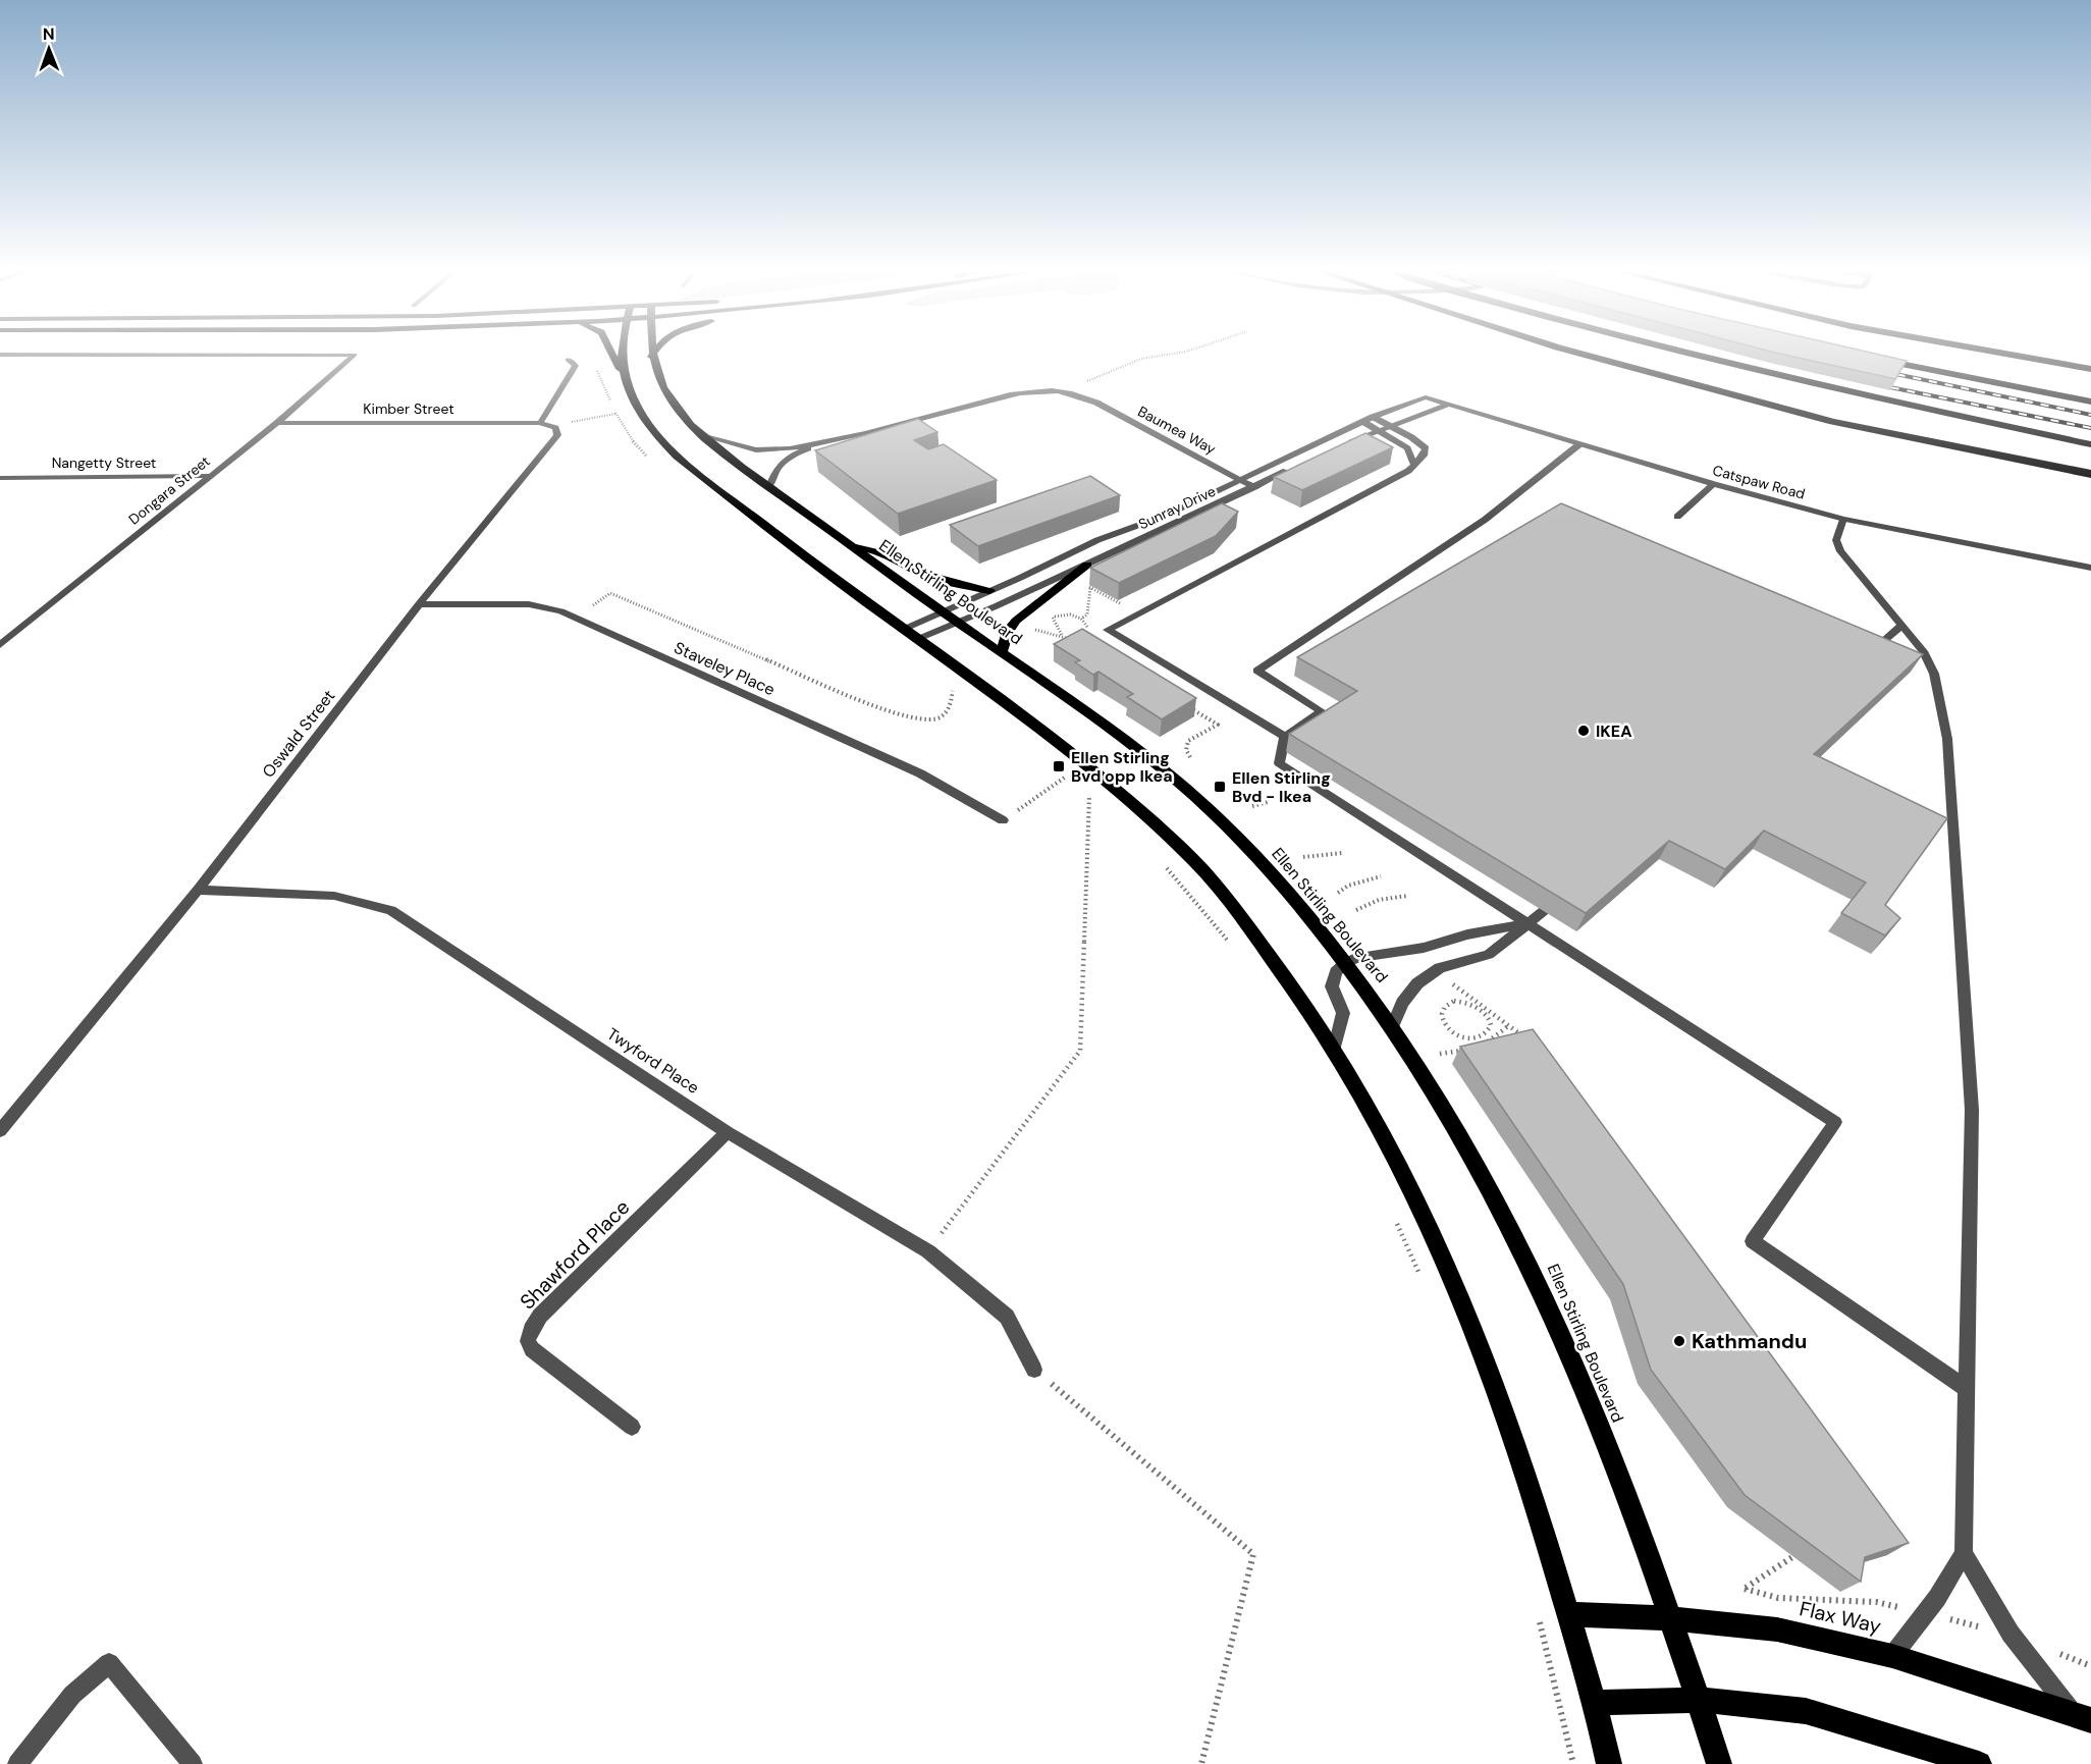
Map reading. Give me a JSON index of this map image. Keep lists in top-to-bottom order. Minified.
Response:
{"streets":{"main road":["Ellen Stirling Boulevard","Flax Way"],"street":["Kimber Street","Baumea Way","Nangetty Street","Catspaw Road","Dongara Street","Sunray Drive","Staveley Place","Oswald Street","Twyford Place","Shawford Place"]},"crossings":[["Kimber Street","Dongara Street"],["Kimber Street","Oswald Street"],["Baumea Way","Sunray Drive"],["Nangetty Street","Dongara Street"],["Catspaw Road","Sunray Drive"],["Sunray Drive","Ellen Stirling Boulevard"],["Ellen Stirling Boulevard","Flax Way"],["Staveley Place","Oswald Street"],["Oswald Street","Twyford Place"],["Twyford Place","Shawford Place"]],"places":{"other":["IKEA","Kathmandu"],"transit":["Ellen Stirling Bvd opp Ikea","Ellen Stirling Bvd - Ikea"]},"north":"top"}
